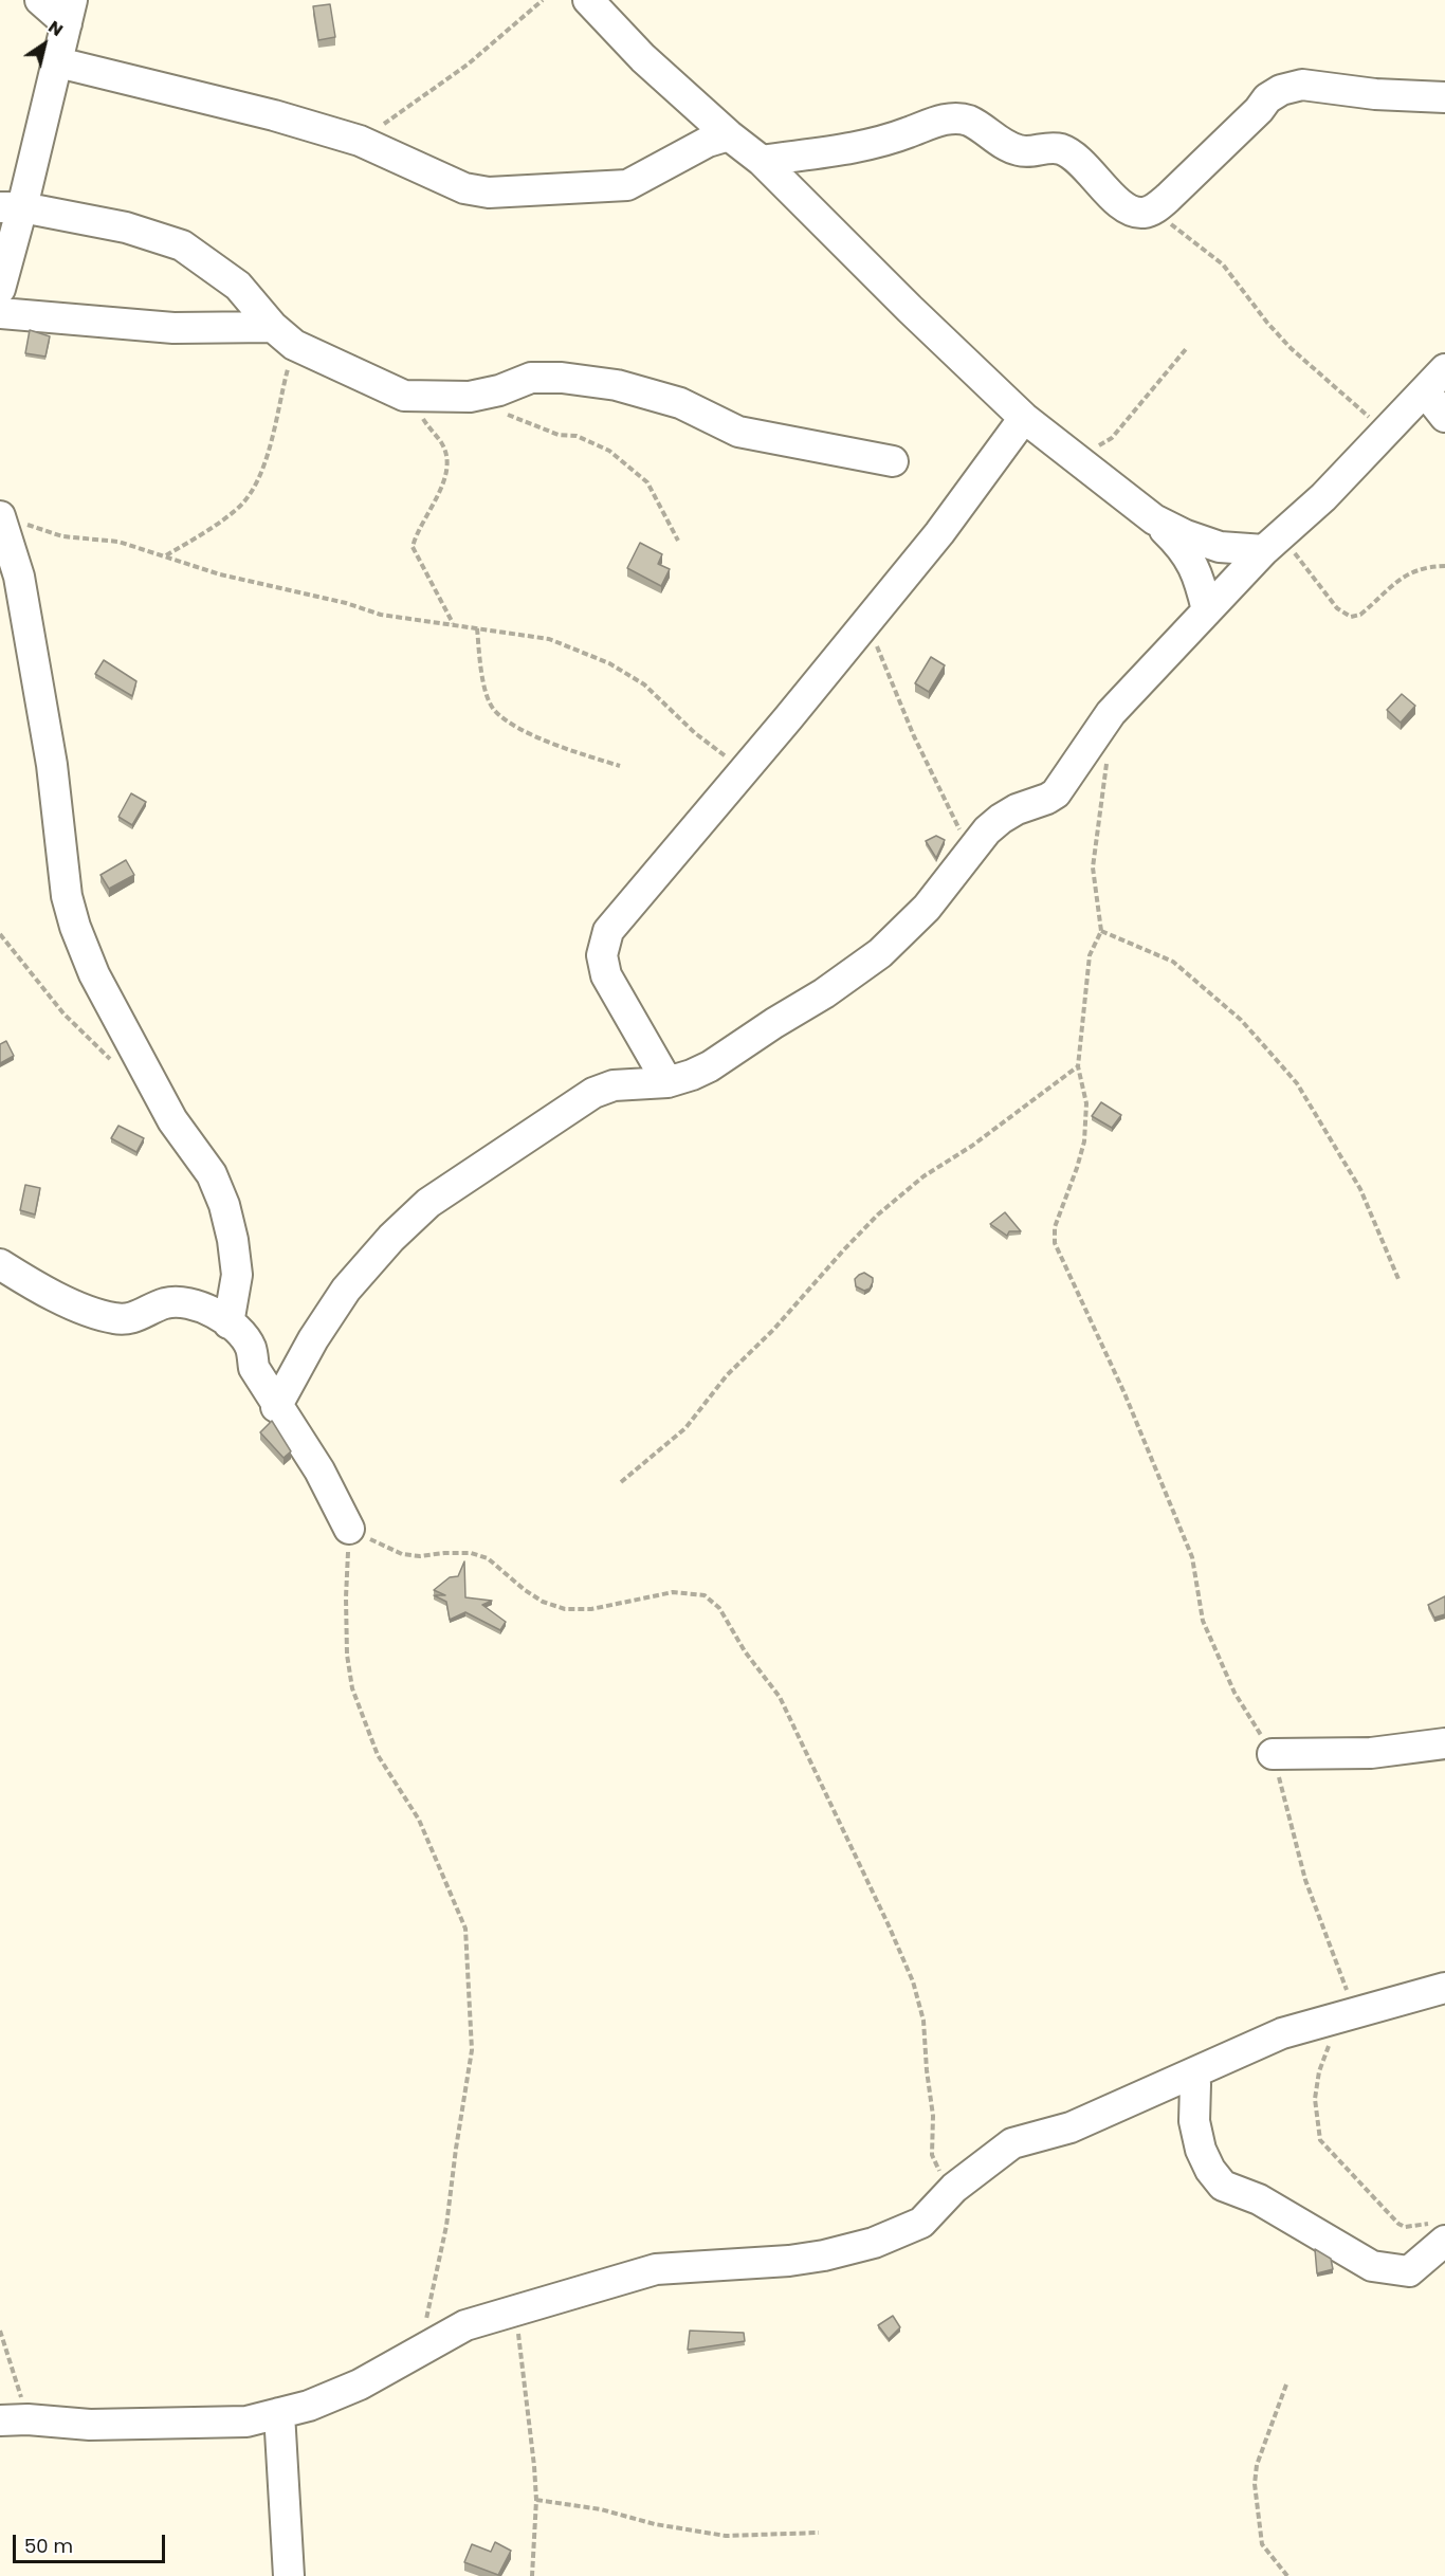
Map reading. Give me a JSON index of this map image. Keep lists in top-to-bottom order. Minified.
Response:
{"scale_bar":"50 m","north":"top right"}
